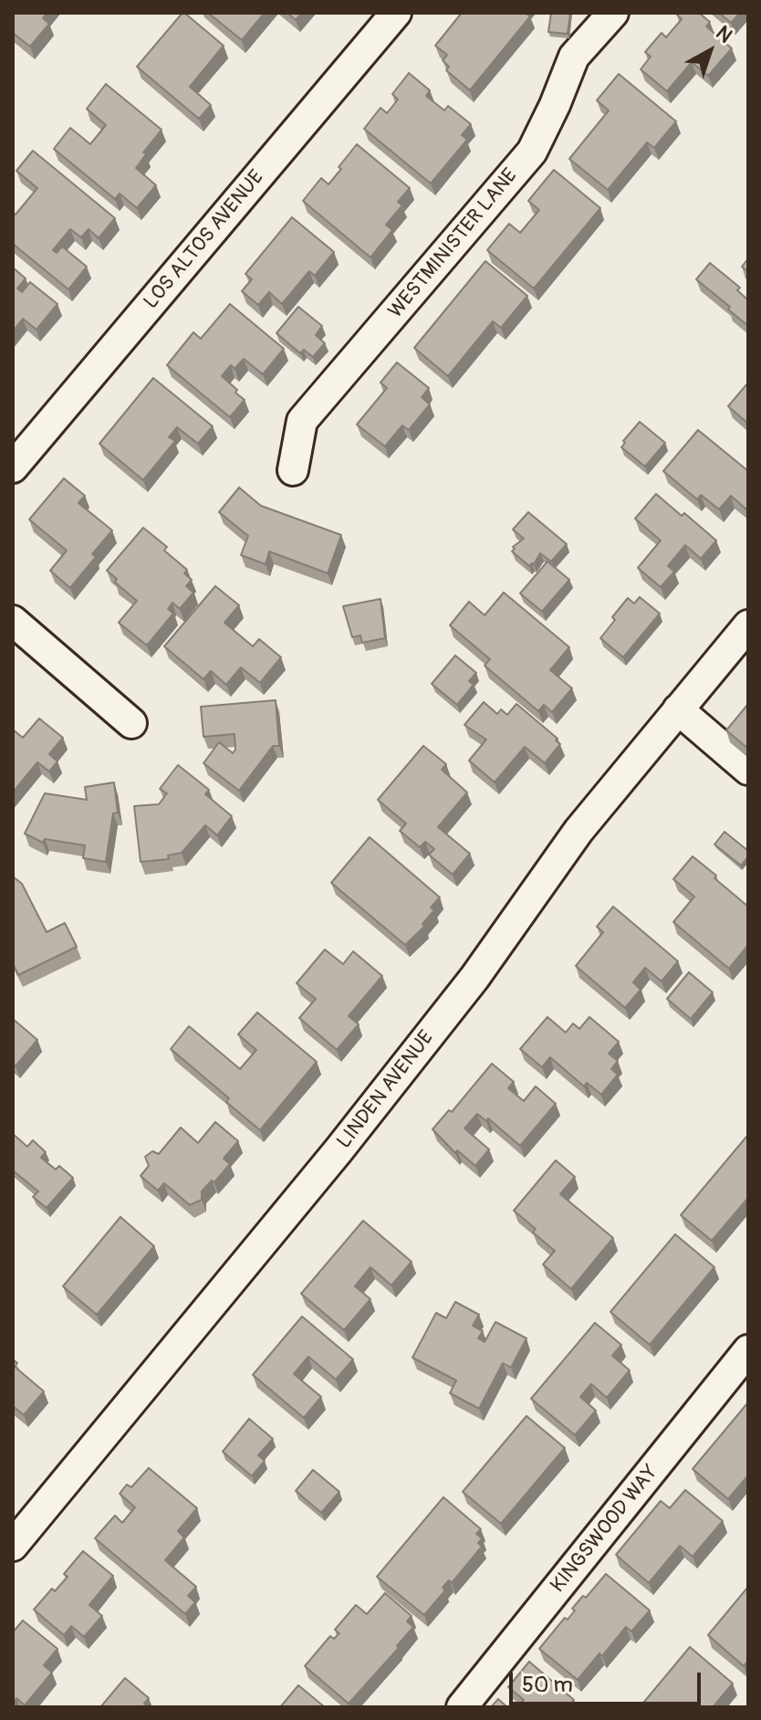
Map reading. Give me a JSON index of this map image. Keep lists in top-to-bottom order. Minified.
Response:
{"streets":{"street":["LOS ALTOS AVENUE","WESTMINISTER LANE","LINDEN AVENUE","KINGSWOOD WAY"]},"scale_bar":"50 m","north":"top right"}
